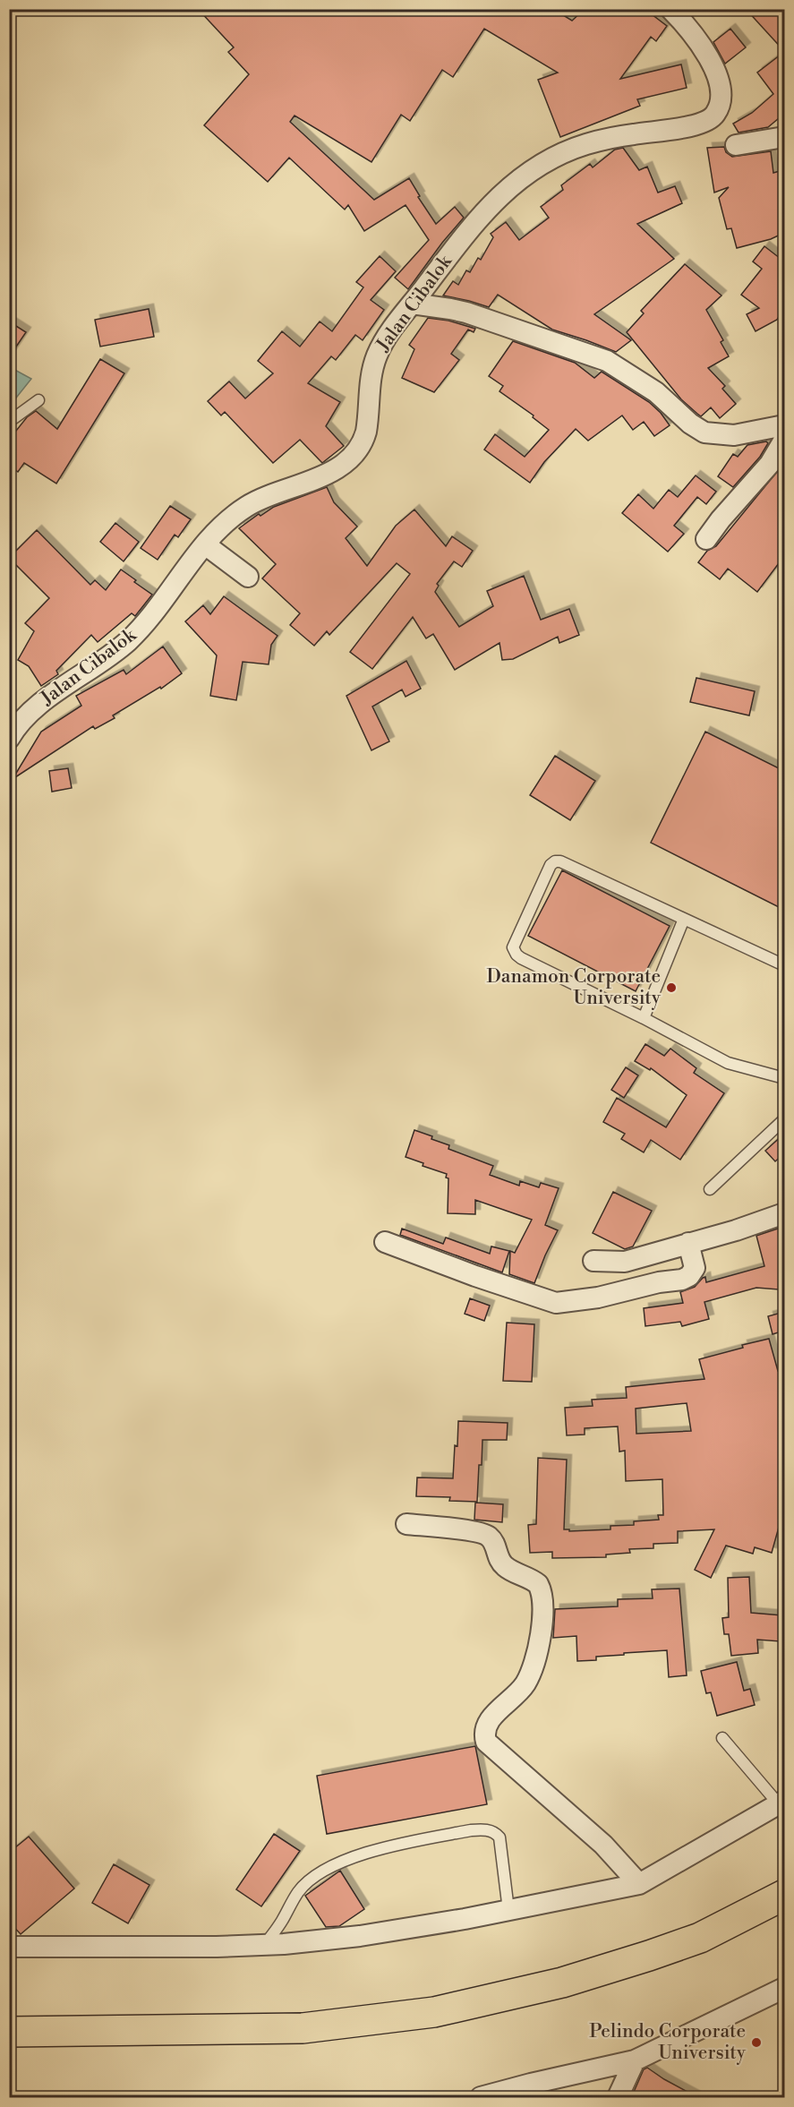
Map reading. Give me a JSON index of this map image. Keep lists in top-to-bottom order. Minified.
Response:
{"streets":{"street":["Jalan Cibalok"]},"places":["Danamon Corporate University","Pelindo Corporate University"]}
